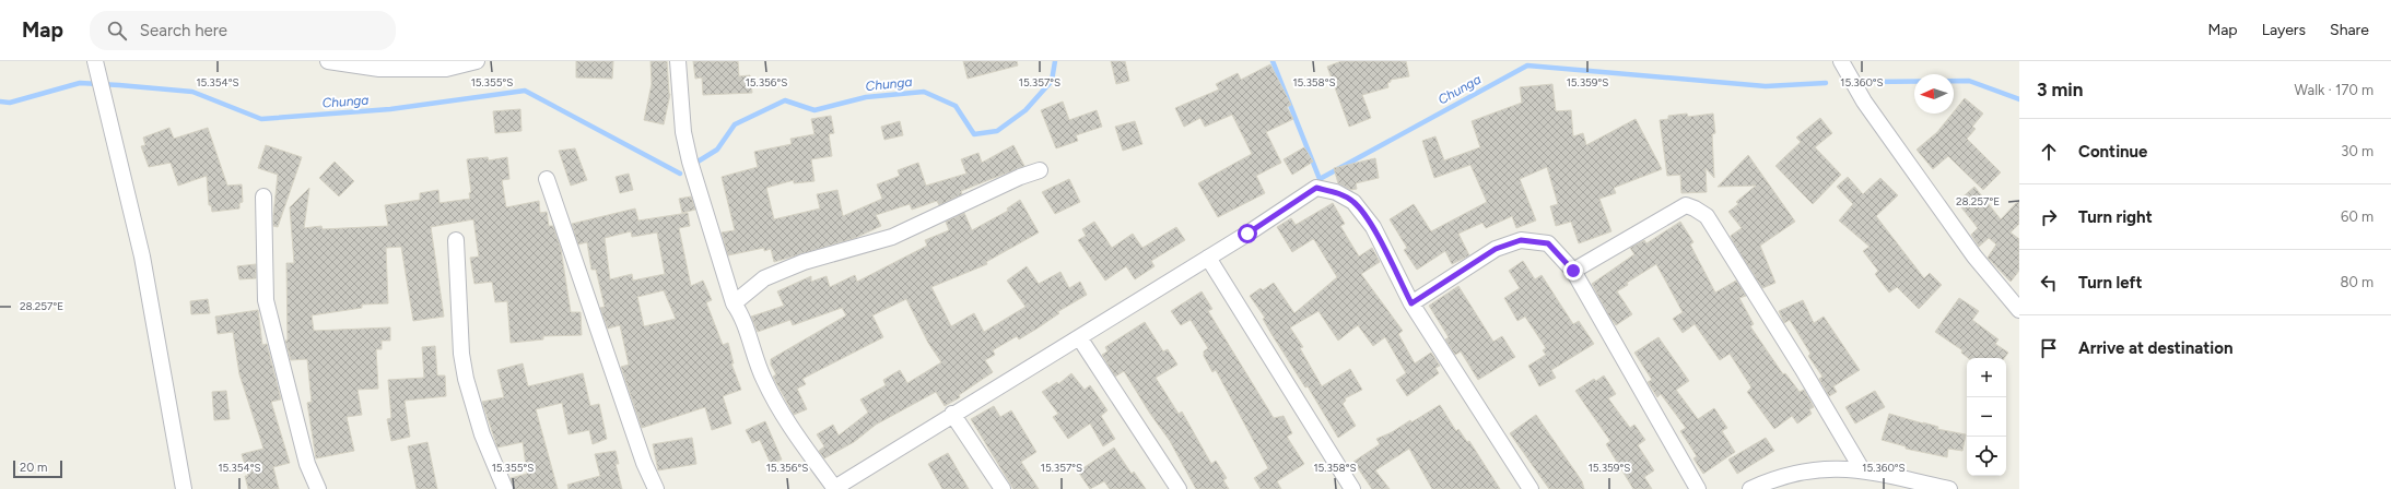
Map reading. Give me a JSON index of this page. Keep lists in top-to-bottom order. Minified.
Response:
{"water":["Chunga"],"scale_bar":"20 m","north":"left","page":{"header":"Map","search":"Search here","nav":["Map","Layers","Share"],"heading":["3 min","Walk · 170 m"],"list":[["Continue","30 m"],["Turn right","60 m"],["Turn left","80 m"],"Arrive at destination"],"map_buttons":["+","−"],"scale":"20 m"},"coordinates":["15.354°S","15.355°S","15.356°S","15.357°S","15.358°S","15.359°S","15.360°S","28.257°E"]}
